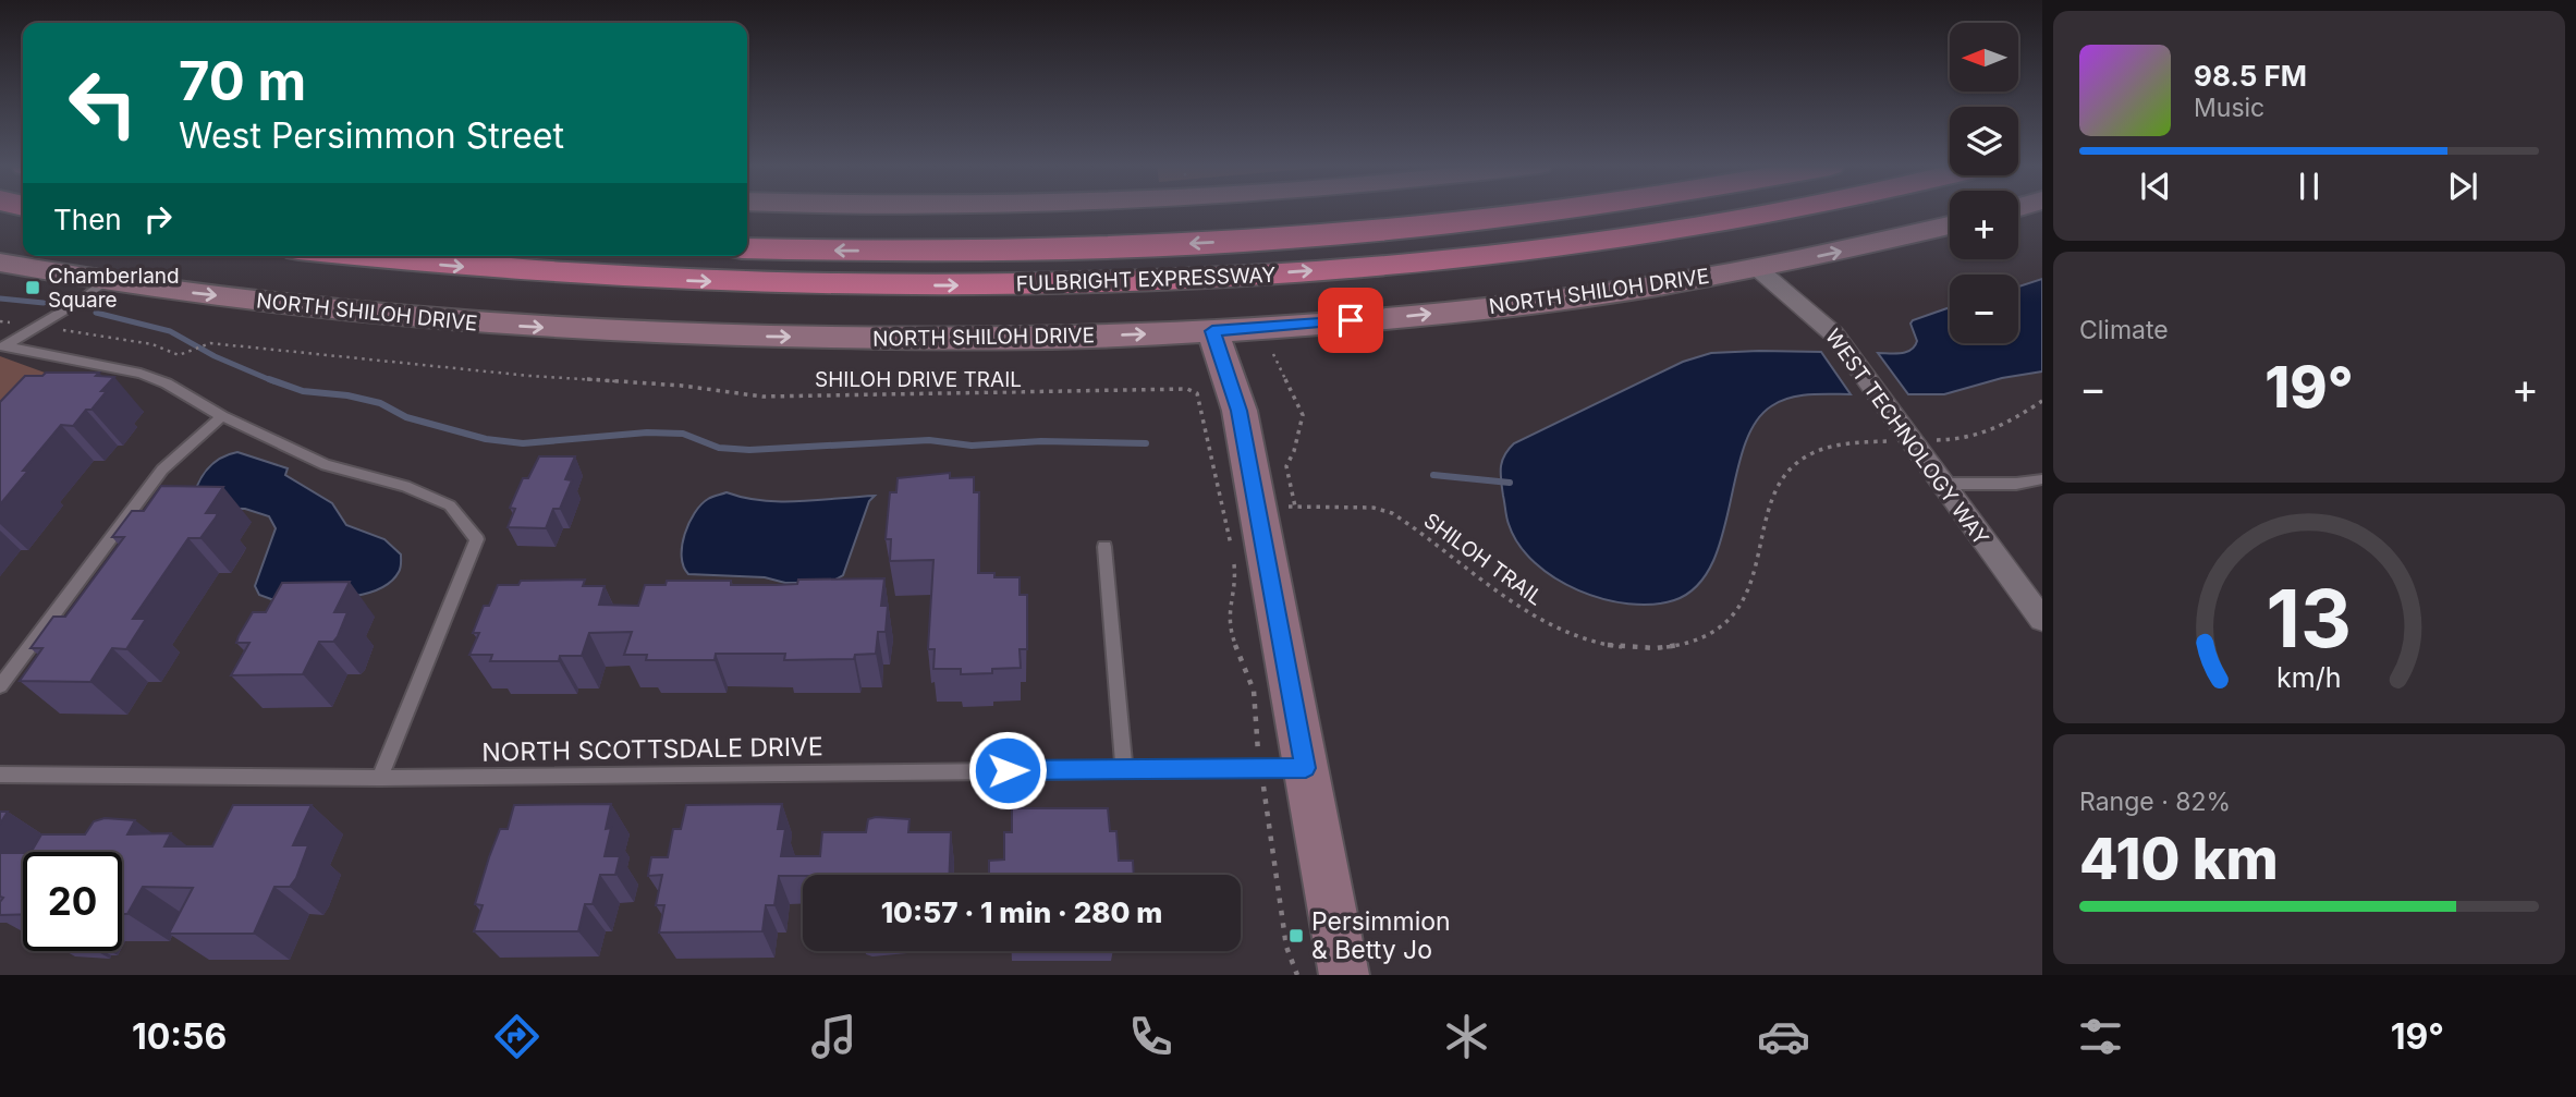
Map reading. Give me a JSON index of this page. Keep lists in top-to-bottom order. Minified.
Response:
{"streets":{"highway":["FULBRIGHT EXPRESSWAY"],"main road":["NORTH SHILOH DRIVE"],"street":["WEST TECHNOLOGY WAY"],"lane":["NORTH SCOTTSDALE DRIVE"],"path":["SHILOH DRIVE TRAIL","SHILOH TRAIL"]},"crossings":[["NORTH SHILOH DRIVE","WEST TECHNOLOGY WAY"],["SHILOH DRIVE TRAIL","NORTH SCOTTSDALE DRIVE"]],"one_way":["NORTH SHILOH DRIVE"],"places":{"transit":["Chamberland Square","Persimmion & Betty Jo"]},"north":"left","page":{"map_buttons":["+","−"],"turn":["70 m","West Persimmon Street"],"song":["98.5 FM","Music"],"then":"Then","tile":["Climate",["Range · 82%","410 km"]],"heat":["−","19°","+"],"limit":"20","trip":"10:57 · 1 min · 280 m","tabs":["10:56","19°"],"gauge":["13","km/h"]}}
